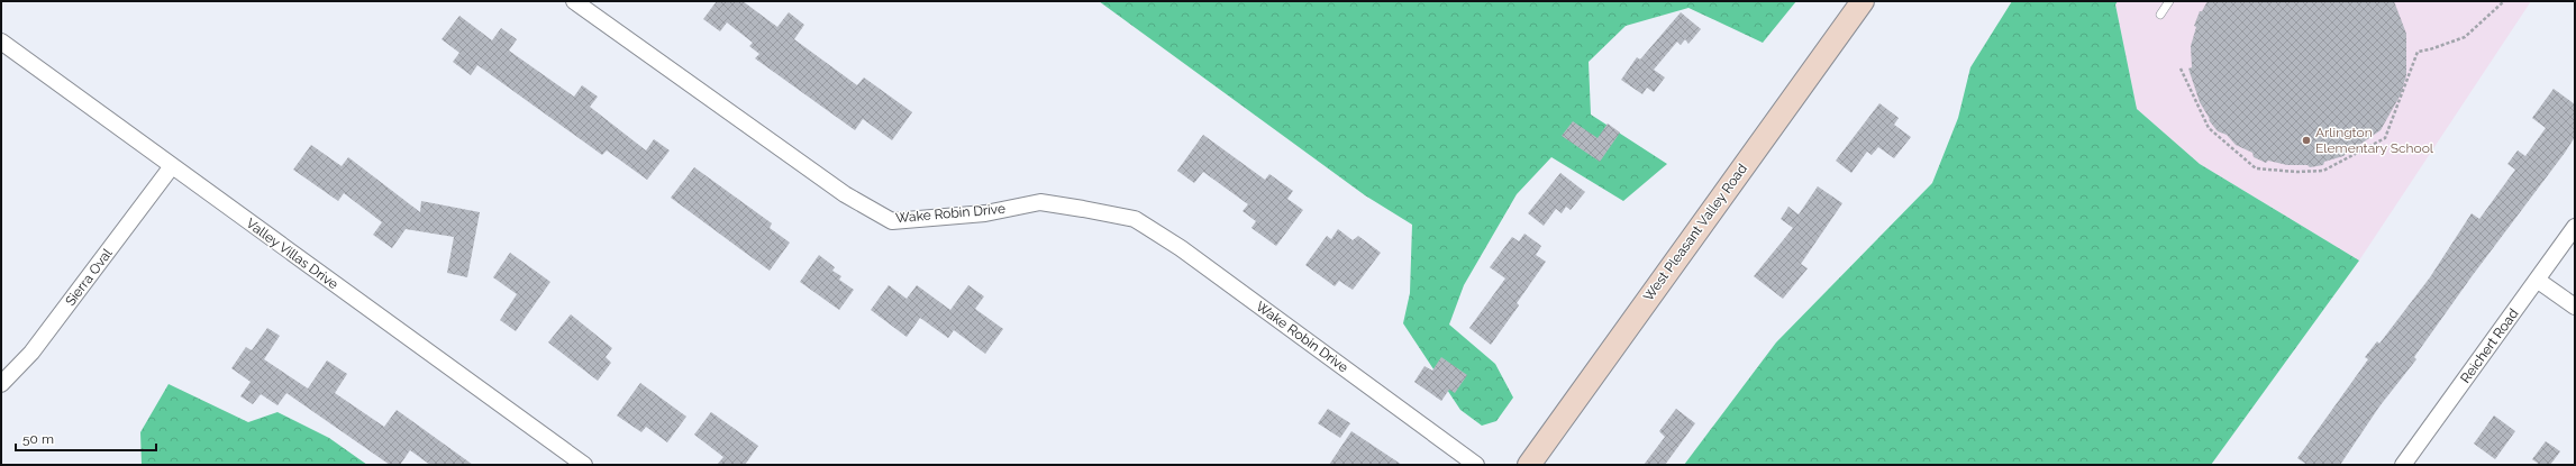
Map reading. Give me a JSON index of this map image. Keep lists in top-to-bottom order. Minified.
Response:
{"streets":{"main road":["West Pleasant Valley Road"],"street":["Wake Robin Drive","Valley Villas Drive","Sierra Oval","Reichert Road"]},"crossings":[["Valley Villas Drive","Sierra Oval"]],"places":["Arlington Elementary School"],"scale_bar":"50 m"}
